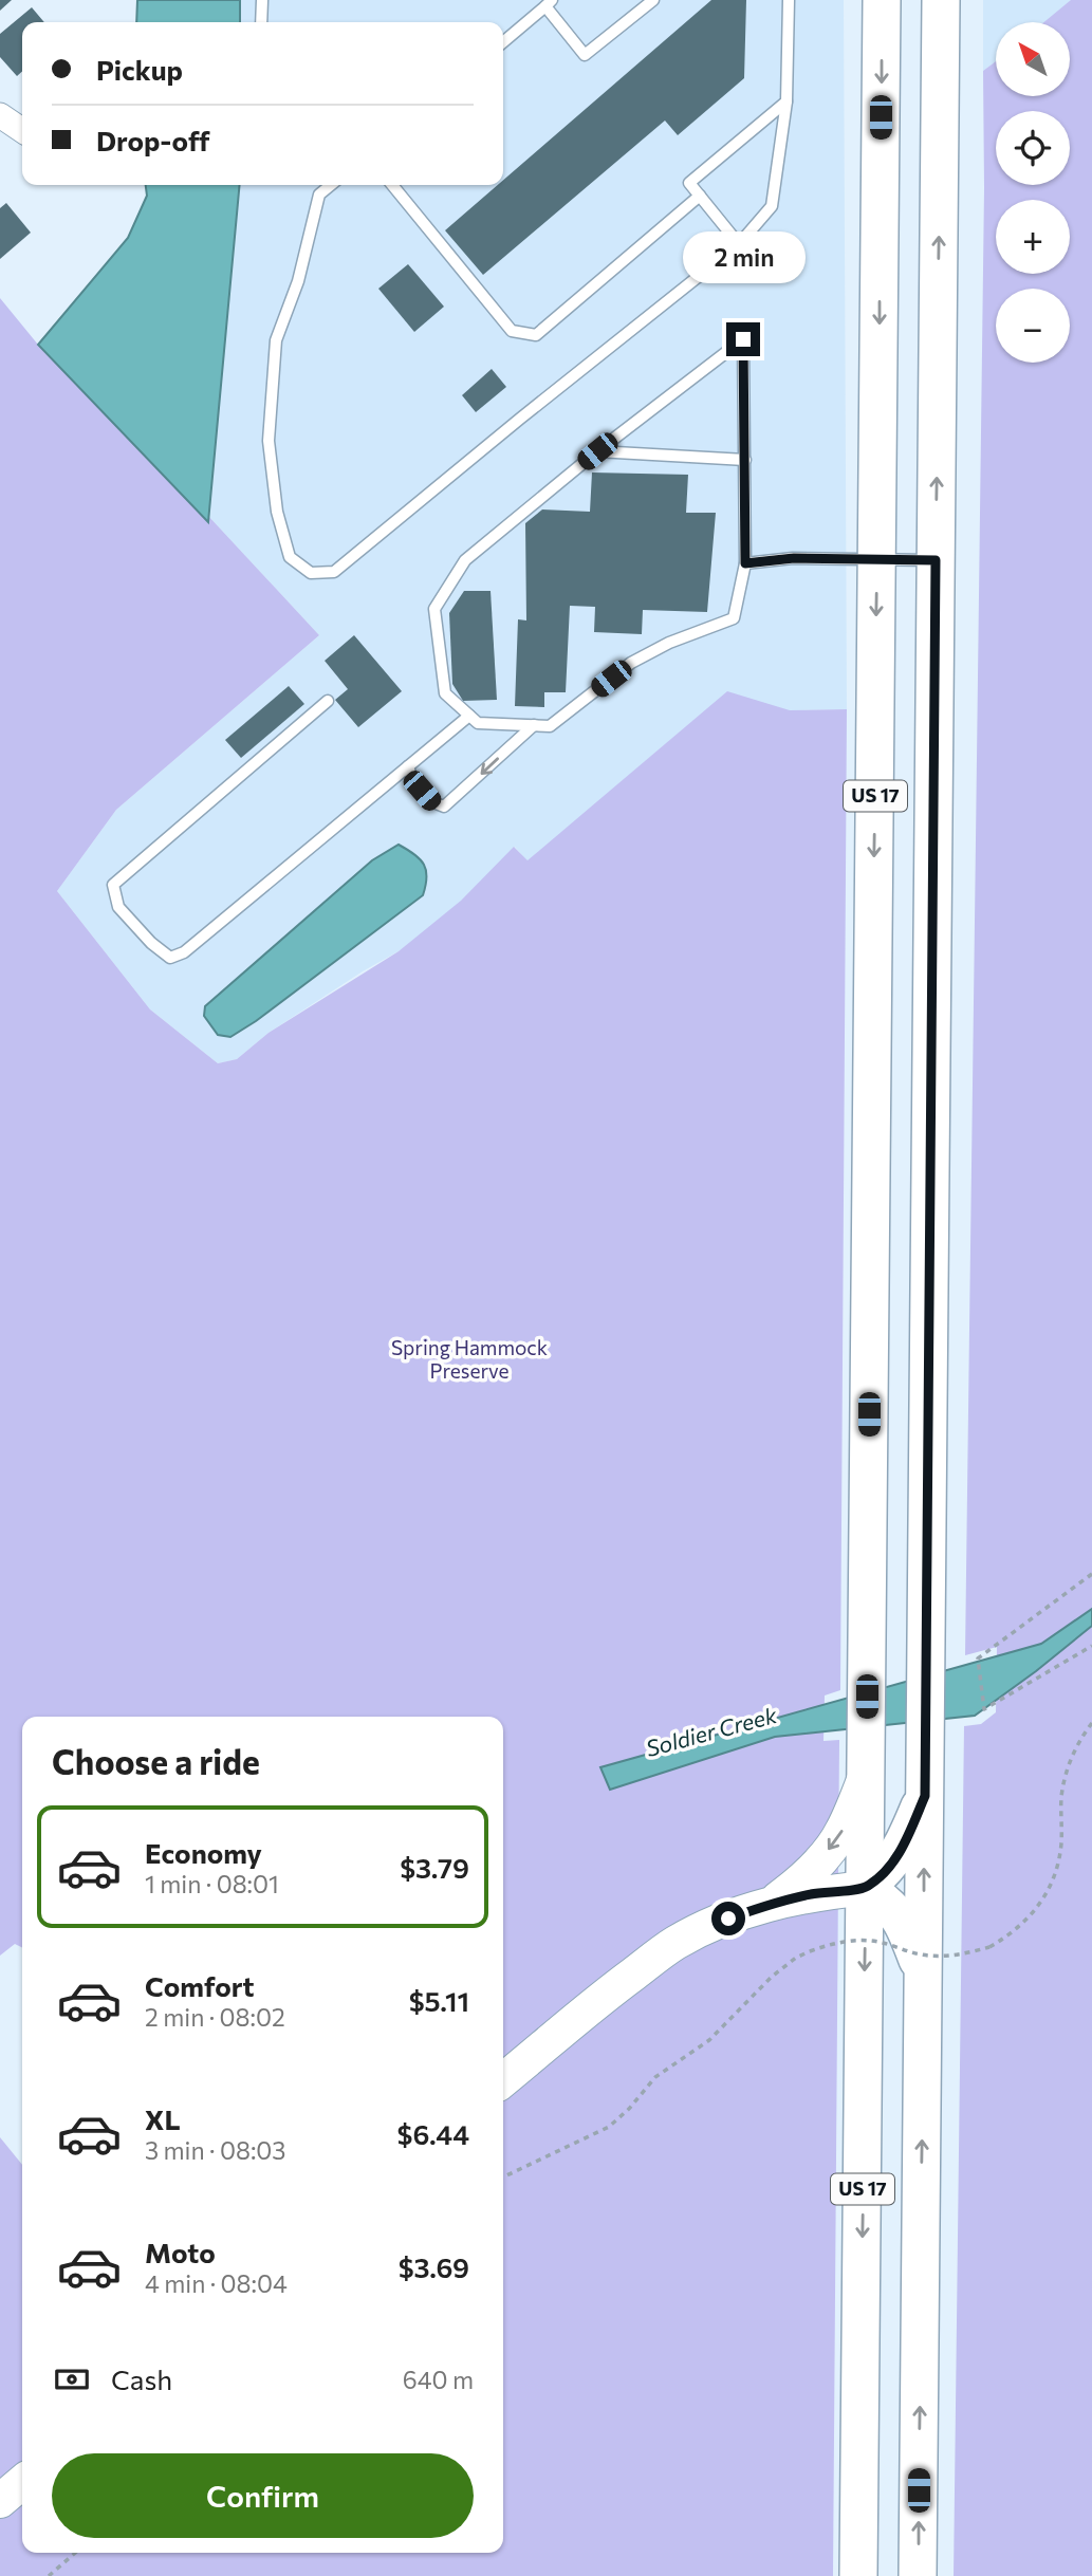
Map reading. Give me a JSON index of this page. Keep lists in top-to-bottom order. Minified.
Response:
{"streets":{"main road":["US 17"]},"water":["Soldier Creek"],"parks":["Spring Hammock Preserve"],"north":"top left","page":{"map_buttons":["+","−"],"banner":["Pickup","Drop-off"],"bubble":"2 min","heading":"Choose a ride","list":[{"name":"Economy","note":"1 min · 08:01","value":"$3.79"},{"name":"Comfort","note":"2 min · 08:02","value":"$5.11"},{"name":"XL","note":"3 min · 08:03","value":"$6.44"},{"name":"Moto","note":"4 min · 08:04","value":"$3.69"}],"pay":["Cash","640 m"],"buttons":"Confirm"}}
